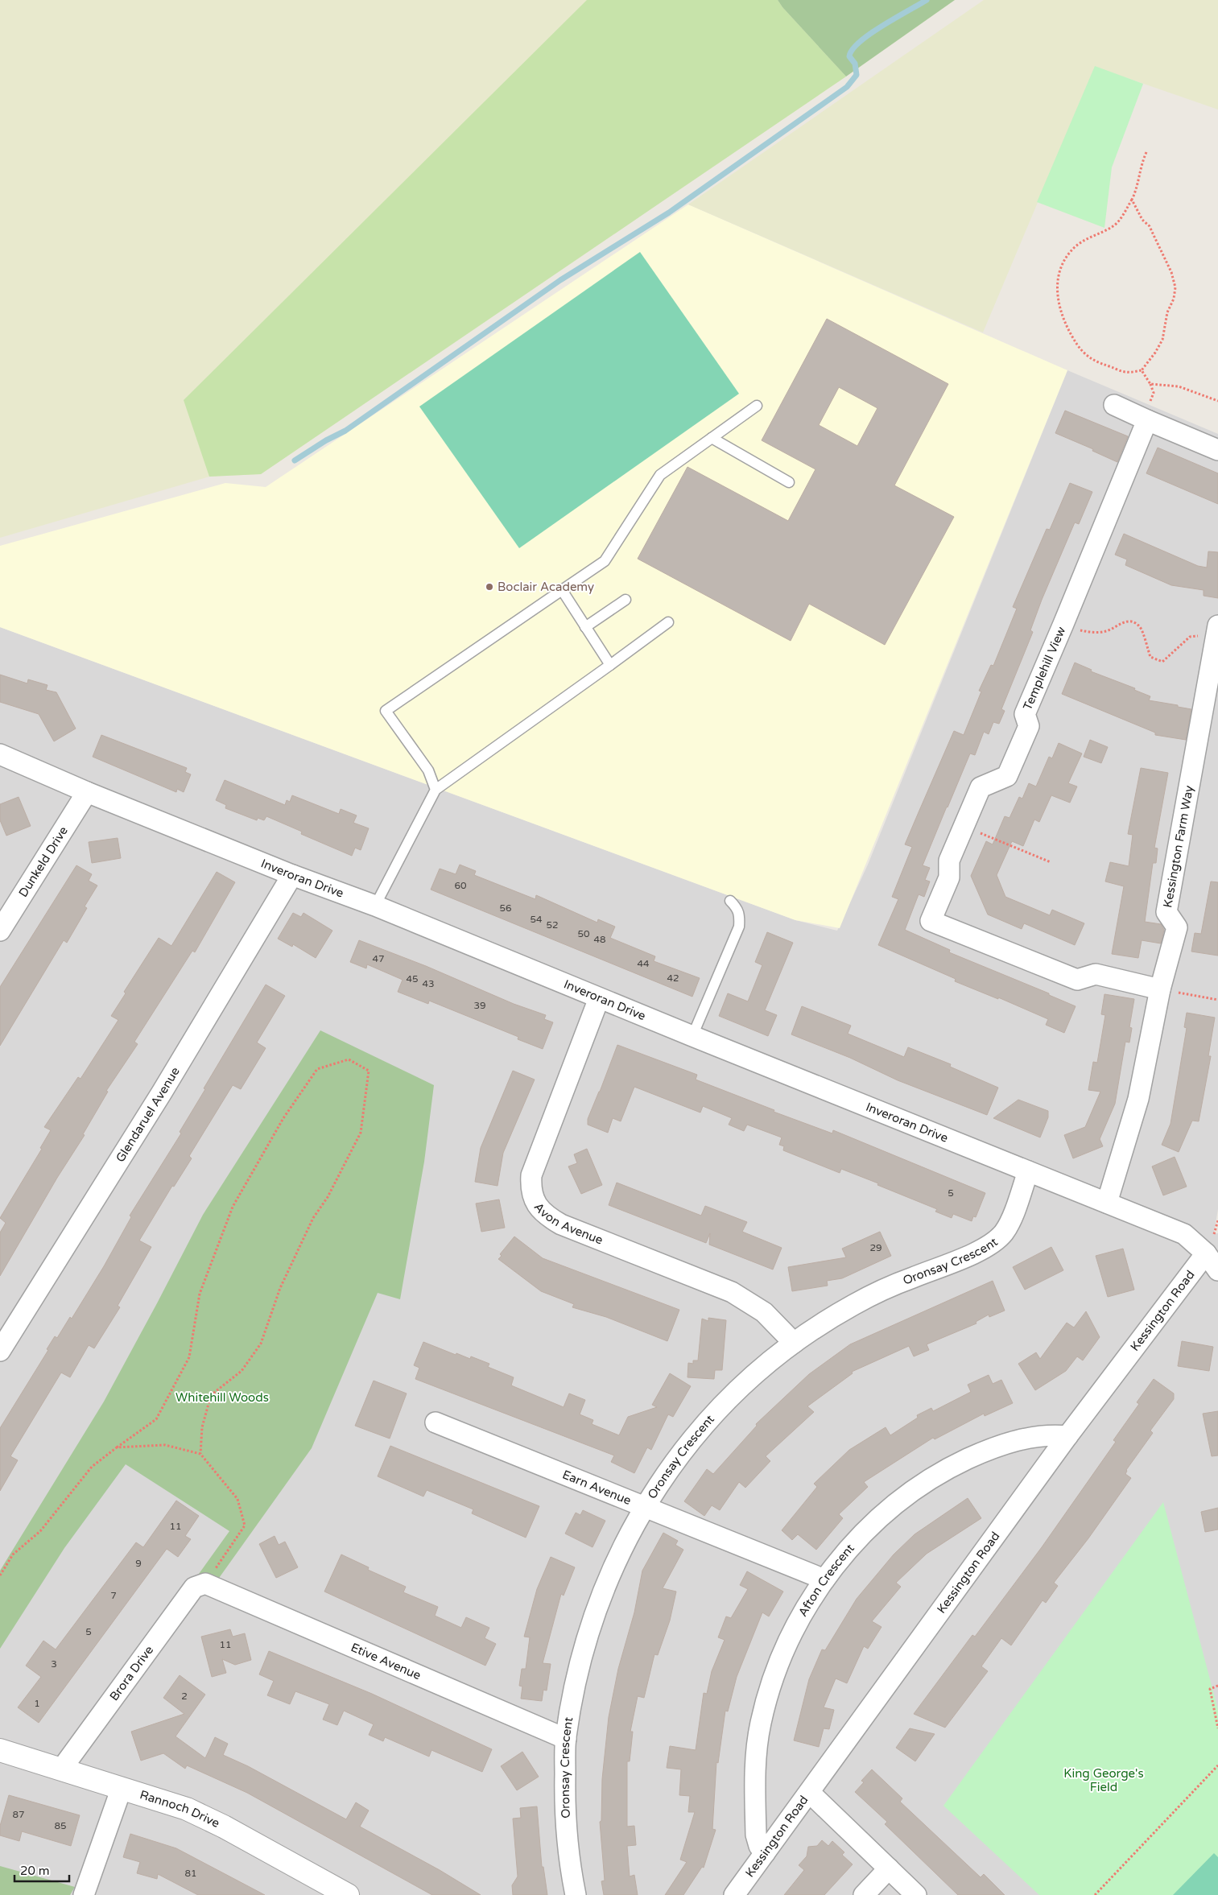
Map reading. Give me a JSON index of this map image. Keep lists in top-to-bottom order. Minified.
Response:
{"streets":{"street":["Templehill View","Kessington Farm Way","Dunkeld Drive","Inveroran Drive","Glendaruel Avenue","Avon Avenue","Oronsay Crescent","Kessington Road","Earn Avenue","Afton Crescent","Etive Avenue","Brora Drive","Rannoch Drive"]},"crossings":[["Templehill View","Kessington Farm Way"],["Kessington Farm Way","Inveroran Drive"],["Dunkeld Drive","Inveroran Drive"],["Inveroran Drive","Glendaruel Avenue"],["Inveroran Drive","Avon Avenue"],["Inveroran Drive","Oronsay Crescent"],["Inveroran Drive","Kessington Road"],["Avon Avenue","Oronsay Crescent"],["Oronsay Crescent","Earn Avenue"],["Oronsay Crescent","Etive Avenue"],["Kessington Road","Afton Crescent"],["Earn Avenue","Afton Crescent"],["Etive Avenue","Brora Drive"],["Brora Drive","Rannoch Drive"]],"parks":["Whitehill Woods","King George's Field"],"places":["Boclair Academy"],"house_numbers":["60","56","54","52","50","48","47","44","42","45","43","39","5","29","11","9","7","5","11","3","2","1","87","85","81"],"scale_bar":"20 m"}
